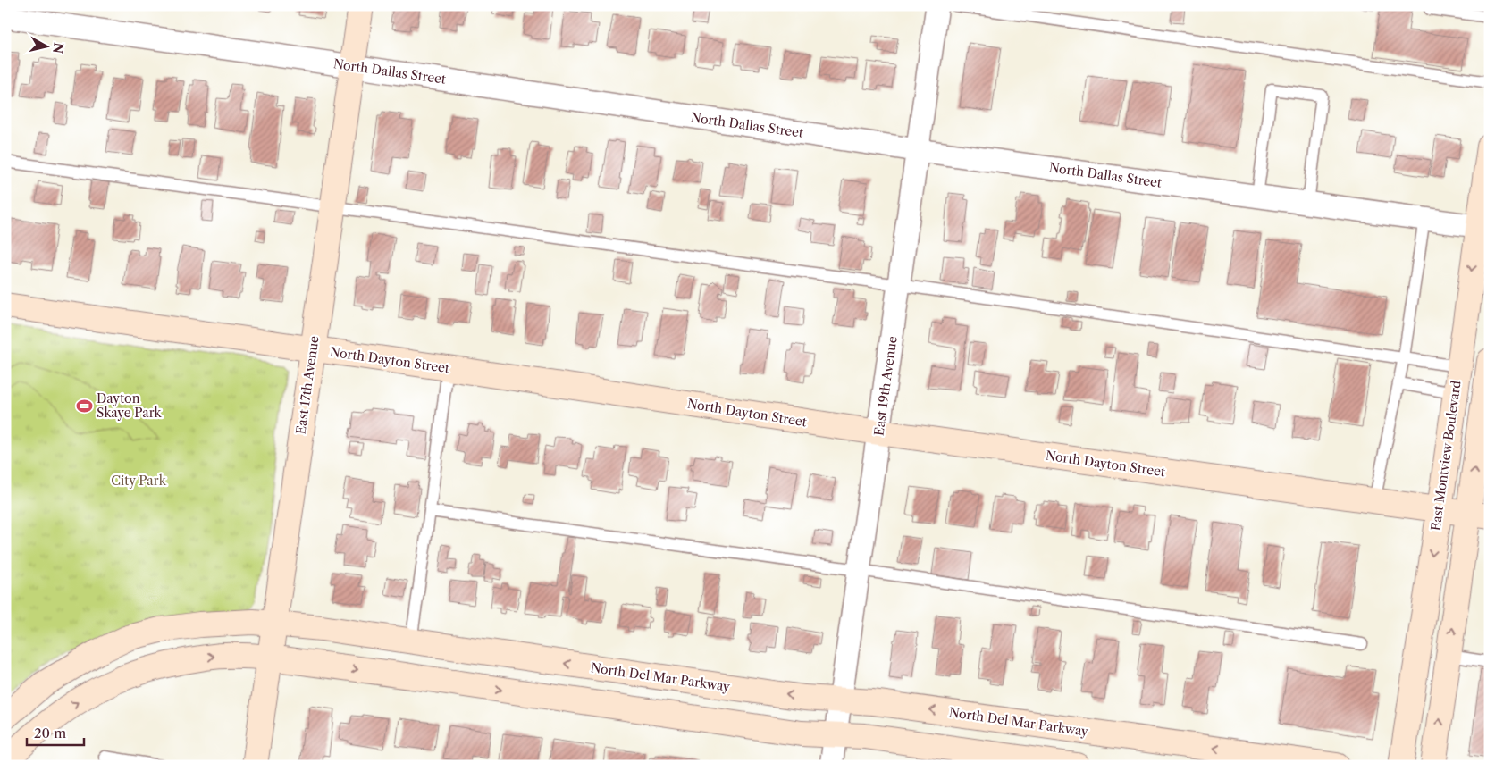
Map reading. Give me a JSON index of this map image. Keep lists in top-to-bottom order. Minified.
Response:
{"streets":{"street":["North Dallas Street","North Dayton Street","East 17th Avenue","East 19th Avenue","East Montview Boulevard","North Del Mar Parkway"]},"crossings":[["North Dallas Street","East 17th Avenue"],["North Dallas Street","East 19th Avenue"],["North Dallas Street","East Montview Boulevard"],["North Dayton Street","East 17th Avenue"],["North Dayton Street","East 19th Avenue"],["North Dayton Street","East Montview Boulevard"],["East 17th Avenue","North Del Mar Parkway"],["East 19th Avenue","North Del Mar Parkway"]],"parks":["City Park"],"places":{"sports":["Dayton Skaye Park"]},"scale_bar":"20 m","north":"right"}
